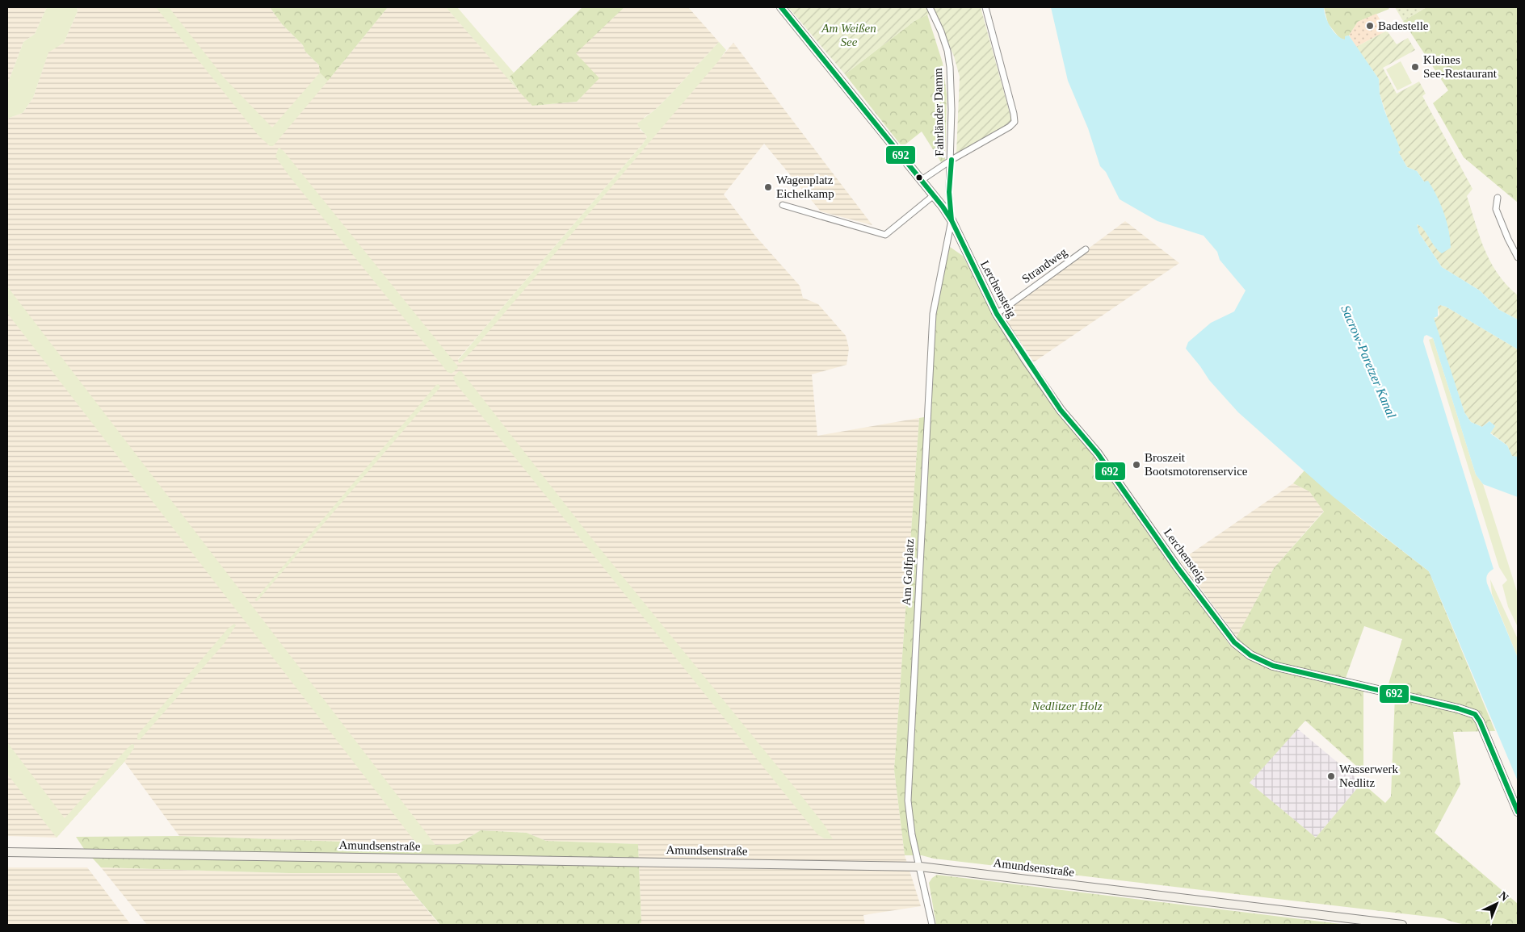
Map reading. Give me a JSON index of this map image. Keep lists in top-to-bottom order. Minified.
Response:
{"streets":{"street":["Fahrländer Damm","Strandweg","Lerchensteig","Am Golfplatz","Amundsenstraße"]},"crossings":[["Fahrländer Damm","Lerchensteig"],["Fahrländer Damm","Am Golfplatz"],["Strandweg","Lerchensteig"],["Lerchensteig","Am Golfplatz"],["Am Golfplatz","Amundsenstraße"]],"water":["Sacrow-Paretzer Kanal"],"parks":["Am Weißen See","Nedlitzer Holz"],"places":["Badestelle","Kleines See-Restaurant","Wagenplatz Eichelkamp","Broszeit Bootsmotorenservice","Wasserwerk Nedlitz"],"lines":["transit line 692"],"north":"top right"}
